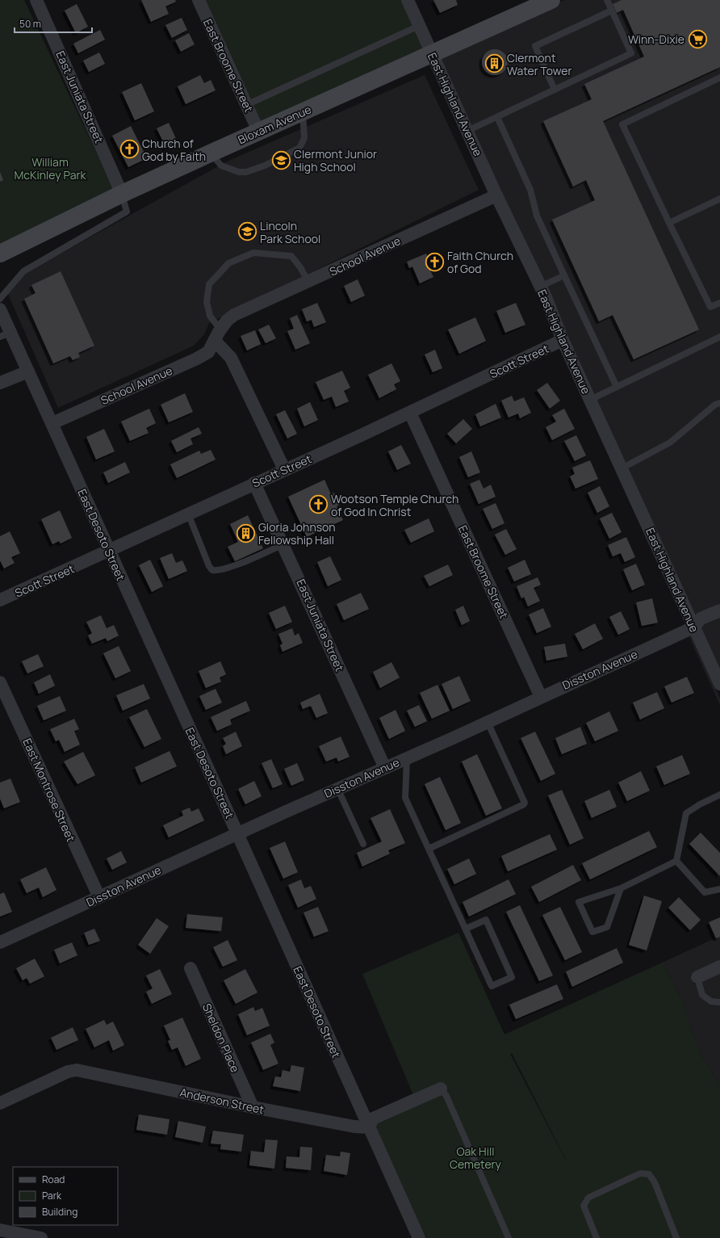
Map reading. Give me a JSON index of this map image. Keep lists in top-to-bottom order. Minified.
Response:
{"streets":{"street":["East Broome Street","East Juniata Street","East Highland Avenue","Bloxam Avenue","School Avenue","Scott Street","East Desoto Street","Disston Avenue","East Montrose Street","Sheldon Place","Anderson Street"]},"crossings":[["East Broome Street","Bloxam Avenue"],["East Broome Street","Scott Street"],["East Broome Street","Disston Avenue"],["East Juniata Street","Bloxam Avenue"],["East Juniata Street","Scott Street"],["East Juniata Street","Disston Avenue"],["East Highland Avenue","Bloxam Avenue"],["East Highland Avenue","School Avenue"],["East Highland Avenue","Scott Street"],["East Highland Avenue","Disston Avenue"],["School Avenue","East Desoto Street"],["Scott Street","East Desoto Street"],["East Desoto Street","Disston Avenue"],["East Desoto Street","Anderson Street"],["Disston Avenue","East Montrose Street"],["Sheldon Place","Anderson Street"]],"parks":["William McKinley Park","Oak Hill Cemetery"],"places":{"supermarket":["Winn-Dixie"],"building":["Clermont Water Tower","Gloria Johnson Fellowship Hall"],"church":["Church of God by Faith","Faith Church of God","Wootson Temple Church of God In Christ"],"school or university":["Clermont Junior High School","Lincoln Park School"]},"legend":["Road","Park","Building"],"scale_bar":"50 m"}
